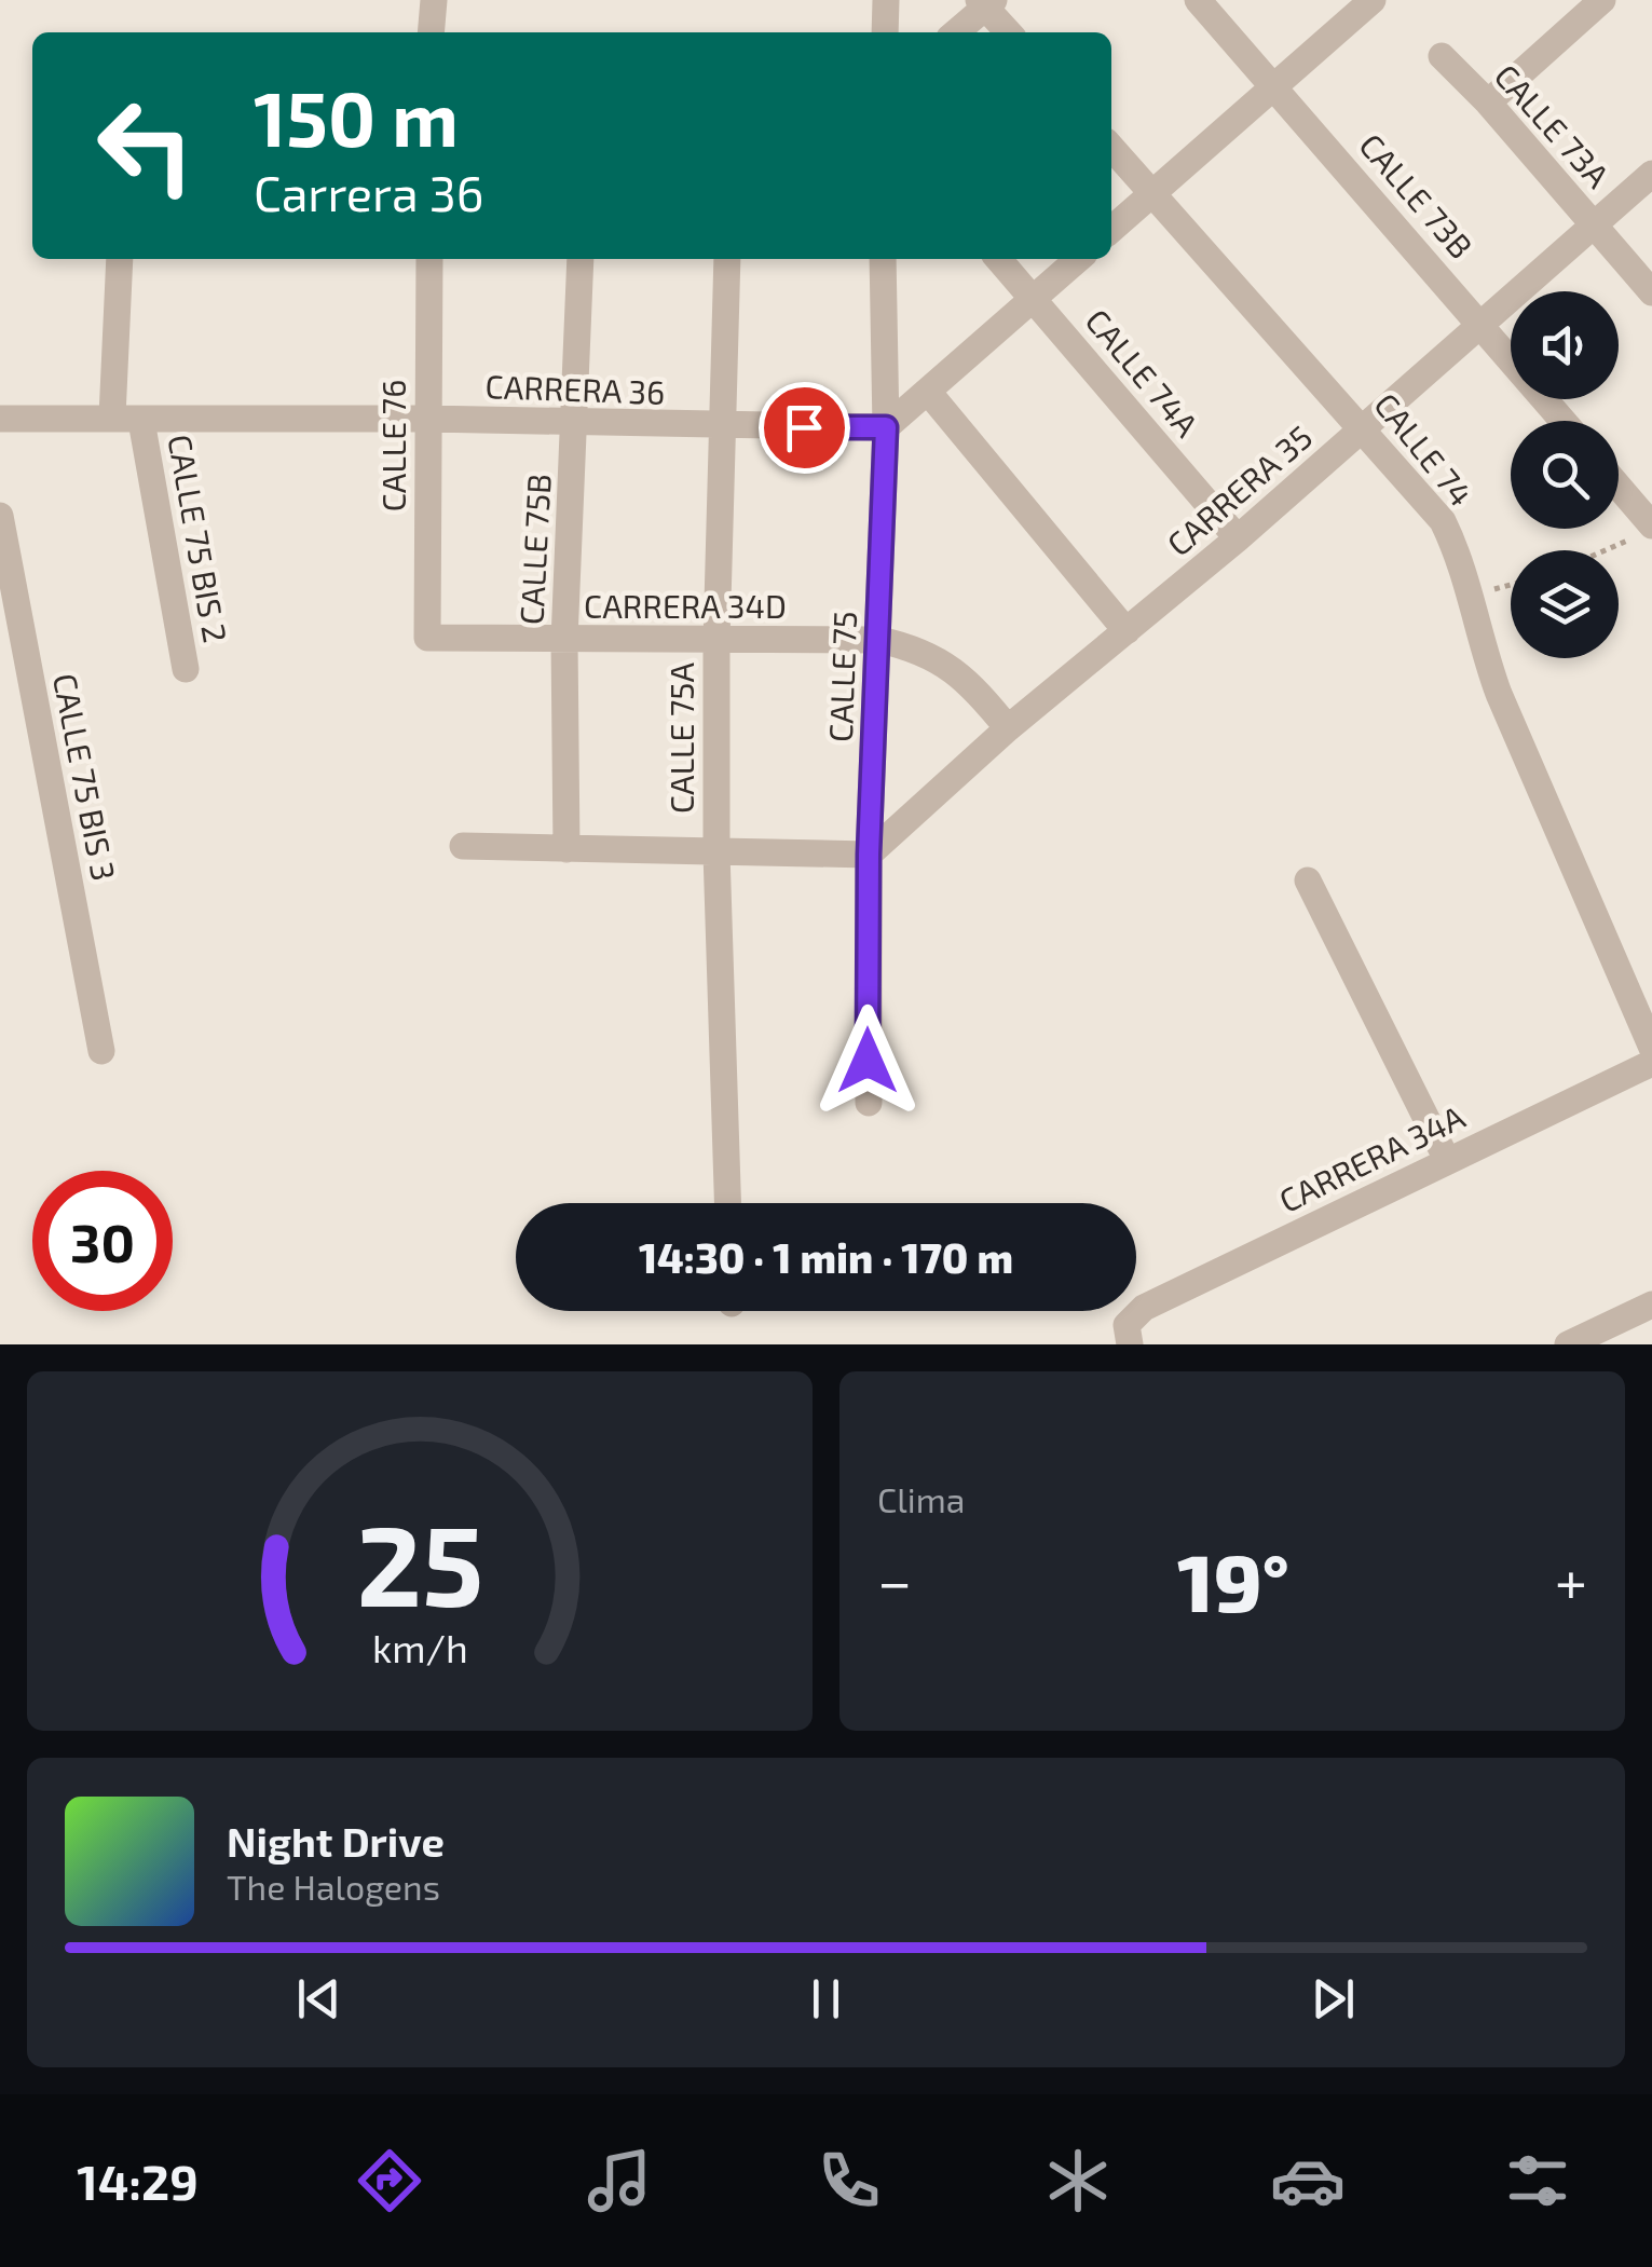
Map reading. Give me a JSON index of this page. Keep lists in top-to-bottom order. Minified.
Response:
{"streets":{"street":["CALLE 73A","CALLE 73B","CALLE 74A","CARRERA 36","CALLE 76","CALLE 74","CARRERA 35","CALLE 75 BIS 2","CALLE 75B","CARRERA 34D","CALLE 75","CALLE 75A","CALLE 75 BIS 3","CARRERA 34A"]},"crossings":[["CALLE 73A","CARRERA 35"],["CALLE 73B","CARRERA 35"],["CALLE 74A","CARRERA 35"],["CARRERA 36","CALLE 76"],["CARRERA 36","CALLE 75 BIS 2"],["CARRERA 36","CALLE 75B"],["CARRERA 36","CALLE 75"],["CARRERA 36","CALLE 75A"],["CALLE 76","CARRERA 34D"],["CALLE 74","CARRERA 35"],["CARRERA 35","CARRERA 34D"],["CARRERA 35","CALLE 75"],["CALLE 75B","CARRERA 34D"],["CARRERA 34D","CALLE 75"],["CARRERA 34D","CALLE 75A"]],"page":{"turn":["150 m","Carrera 36"],"limit":"30","trip":"14:30 · 1 min · 170 m","tile":"Clima","heat":["−","19°","+"],"song":["Night Drive","The Halogens"],"tabs":"14:29","gauge":["25","km/h"]}}
